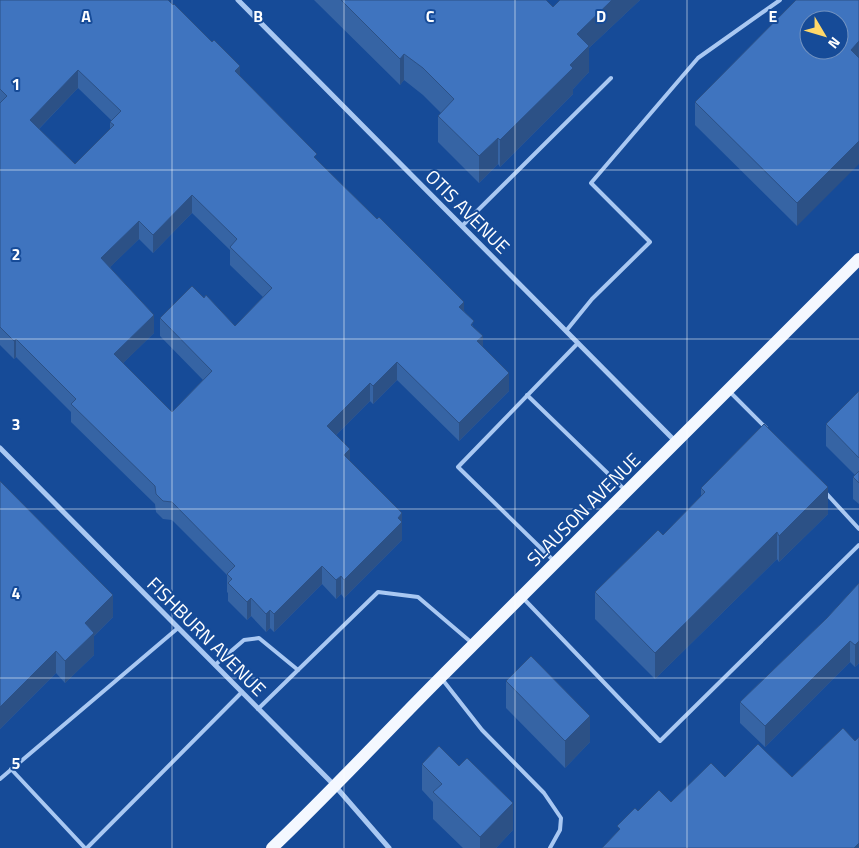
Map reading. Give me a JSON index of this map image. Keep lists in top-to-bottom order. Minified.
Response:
{"streets":{"main road":["SLAUSON AVENUE"],"street":["OTIS AVENUE","FISHBURN AVENUE"]},"crossings":[["OTIS AVENUE","SLAUSON AVENUE"],["SLAUSON AVENUE","FISHBURN AVENUE"]],"north":"bottom right","grid":{"columns":["A","B","C","D","E"],"rows":["1","2","3","4","5"]}}
